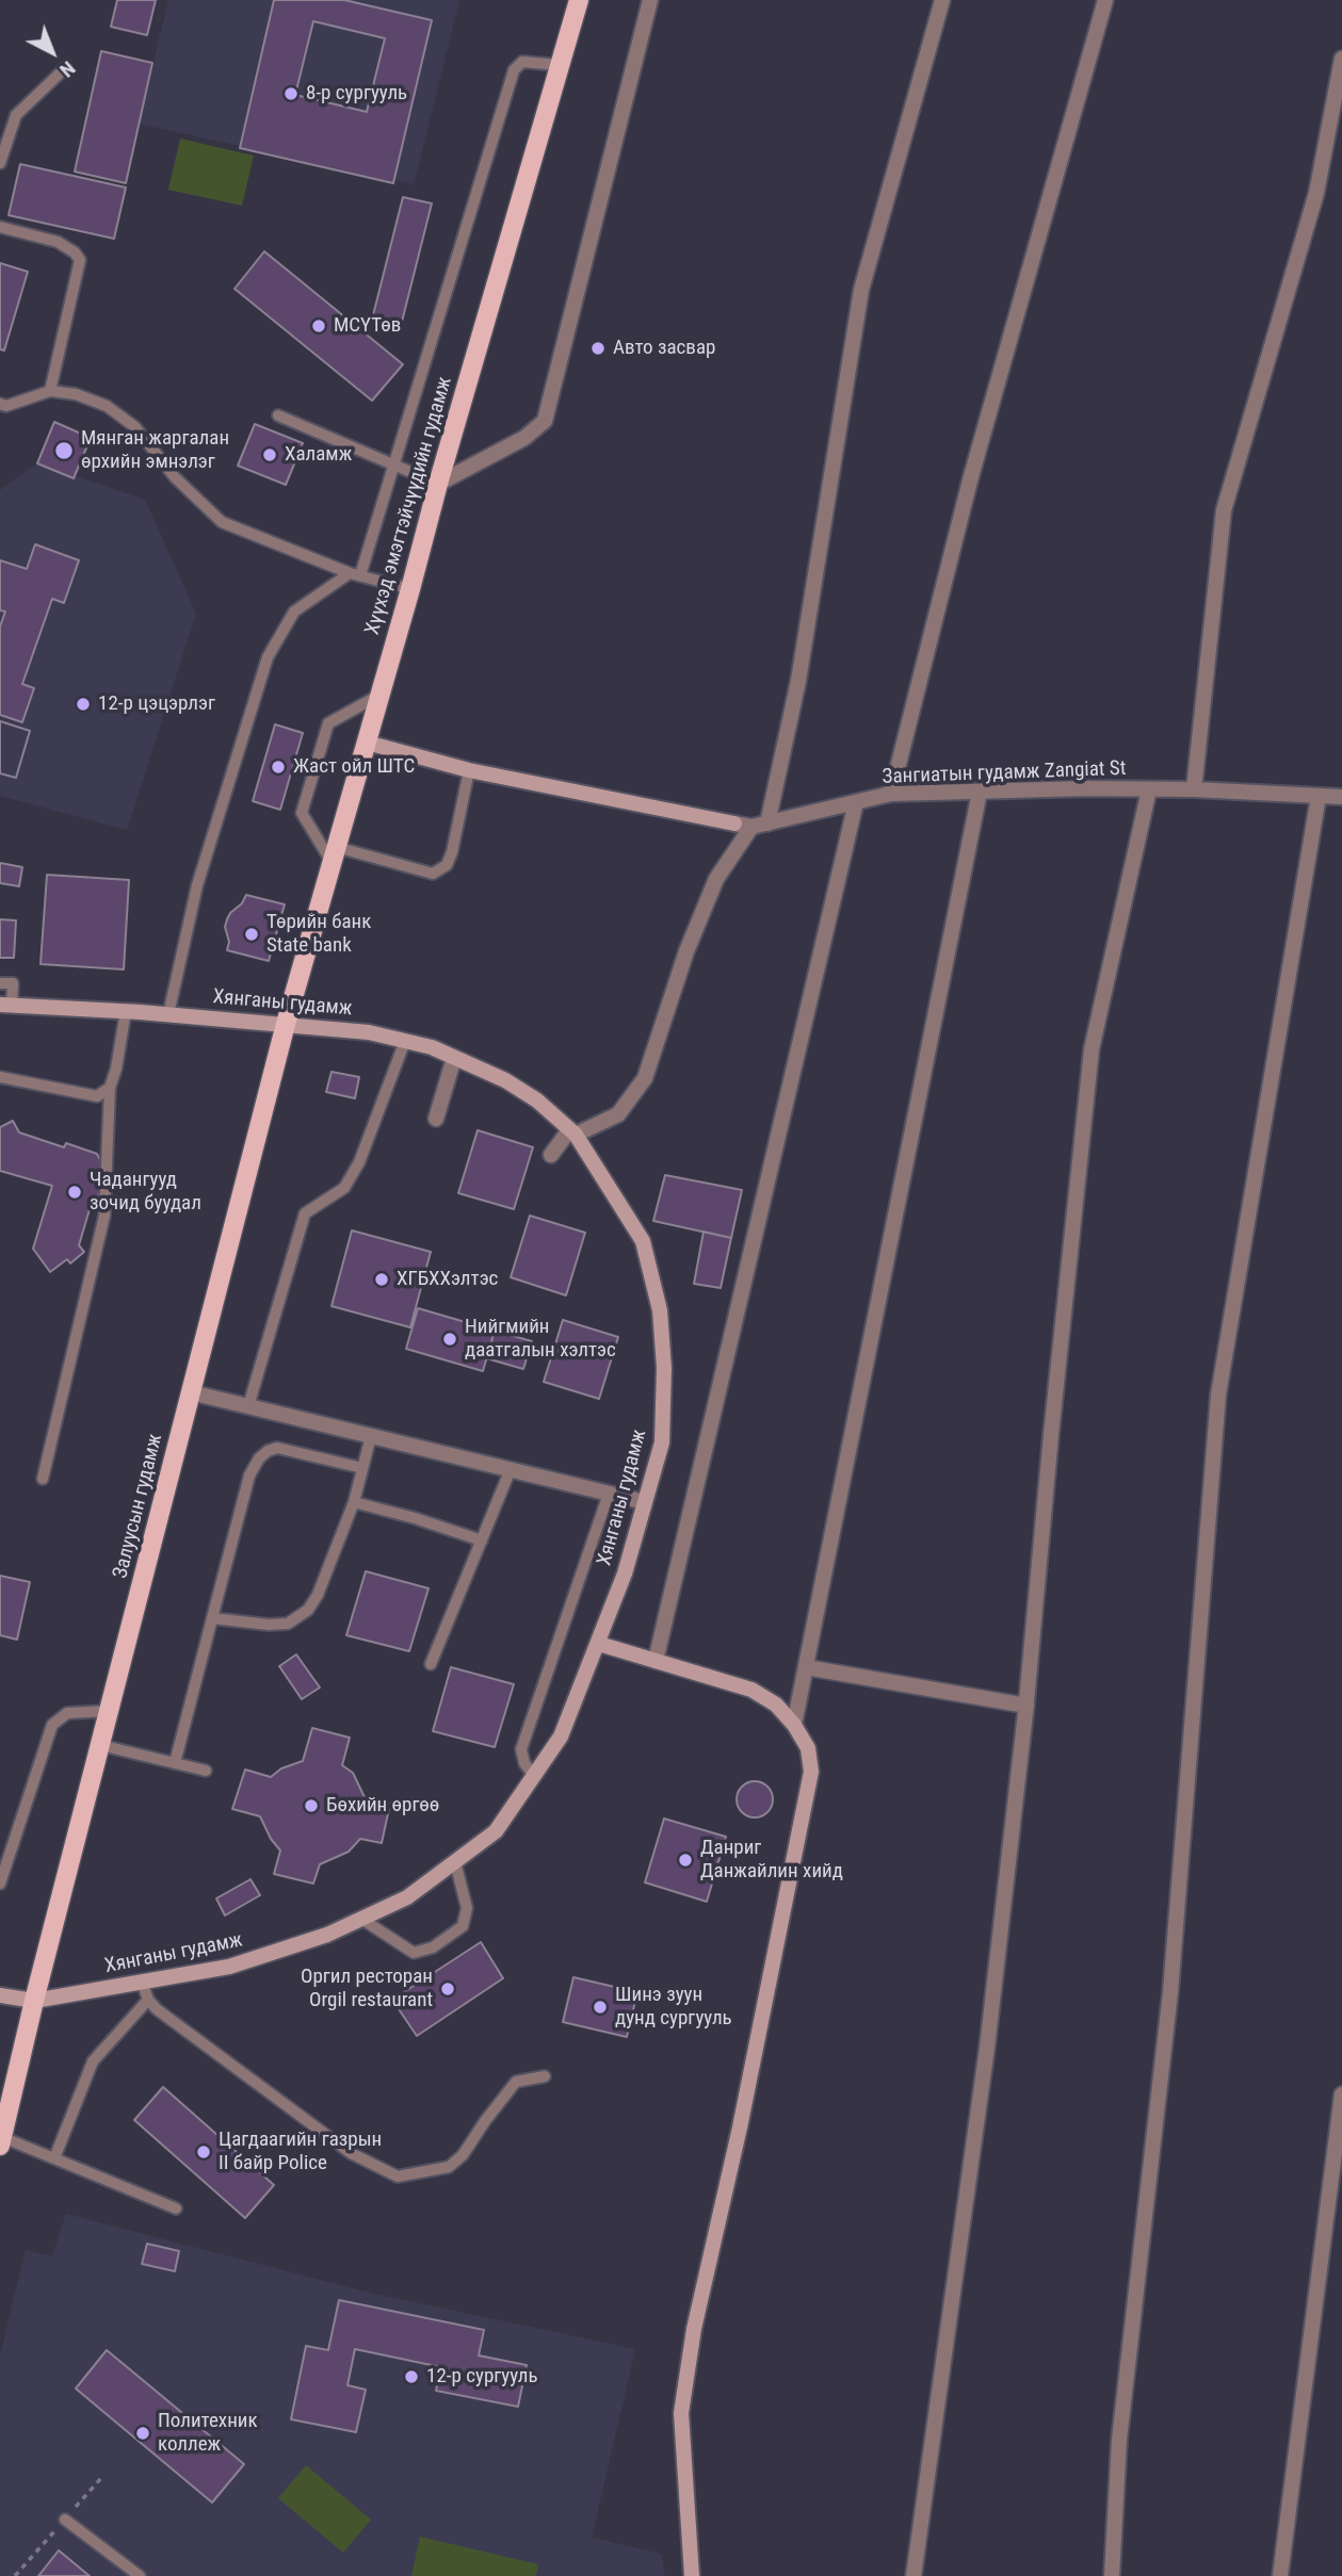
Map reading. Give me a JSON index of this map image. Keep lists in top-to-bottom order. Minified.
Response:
{"streets":{"main road":["Хүүхэд эмэгтэйчүүдийн гудамж","Зангиатын гудамж Zangiat St","Хянганы гудамж","Залуусын гудамж"]},"crossings":[["Хүүхэд эмэгтэйчүүдийн гудамж","Зангиатын гудамж Zangiat St"],["Хүүхэд эмэгтэйчүүдийн гудамж","Хянганы гудамж"],["Хүүхэд эмэгтэйчүүдийн гудамж","Залуусын гудамж"],["Хянганы гудамж","Залуусын гудамж"]],"places":["8-р сургууль","МСҮТөв","Авто засвар","Мянган жаргалан өрхийн эмнэлэг","Халамж","12-р цэцэрлэг","Жаст ойл ШТС","Төрийн банк State bank","Чадангууд зочид буудал","ХГБХХэлтэс","Нийгмийн даатгалын хэлтэс","Бөхийн өргөө","Данриг Данжайлин хийд","Оргил ресторан Orgil restaurant","Шинэ зуун дунд сургууль","Цагдаагийн газрын II байр Police","12-р сургууль","Политехник коллеж"],"north":"bottom right"}
